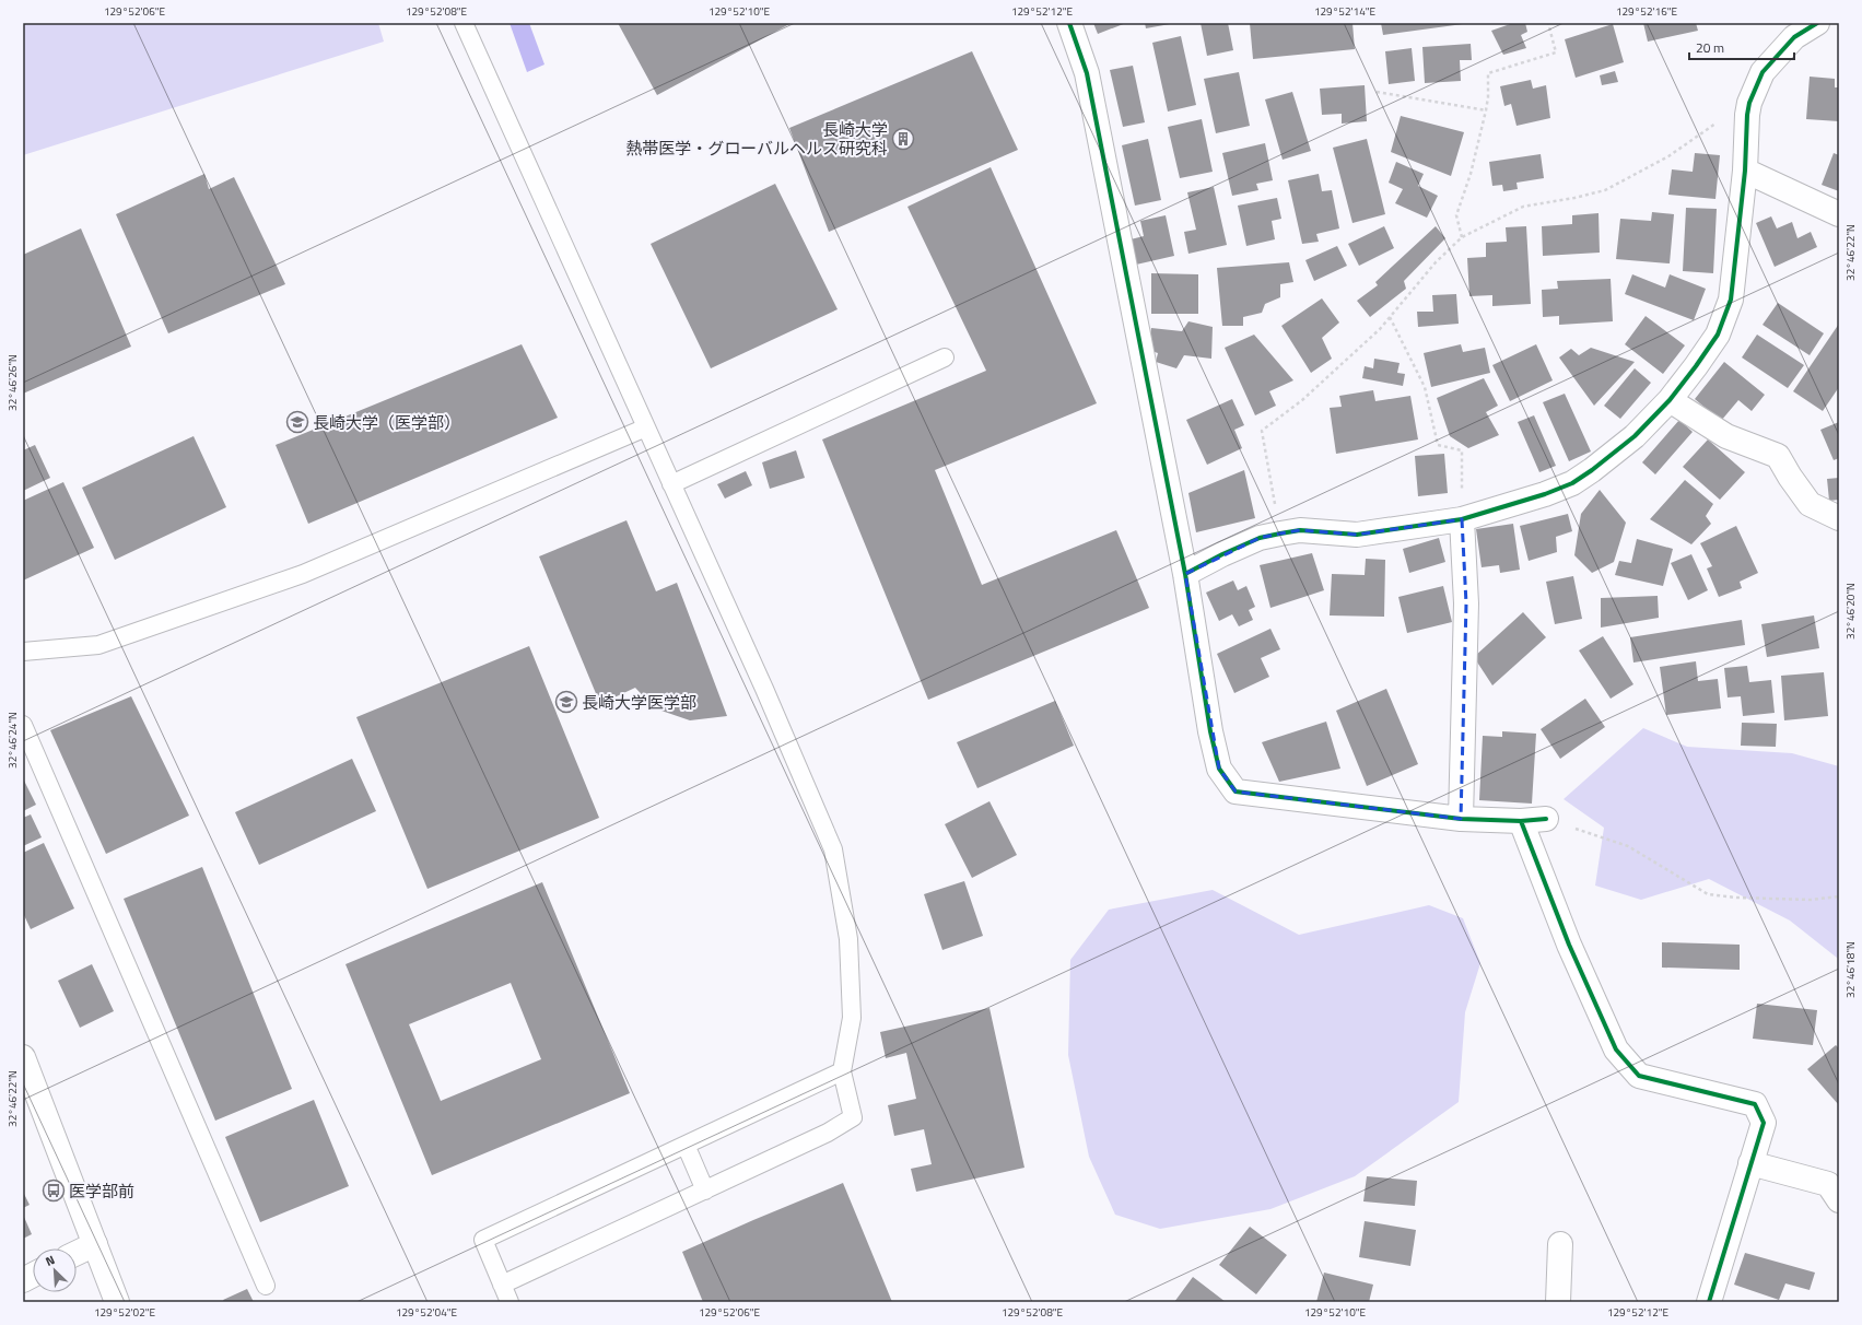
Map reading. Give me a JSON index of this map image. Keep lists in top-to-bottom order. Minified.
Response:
{"places":{"building":["長崎大学 熱帯医学・グローバルヘルス研究科"],"school or university":["長崎大学（医学部）","長崎大学医学部"],"bus stop":["医学部前"]},"scale_bar":"20 m","north":"top left","coordinates":["129°52'06\"E","129°52'08\"E","129°52'10\"E","129°52'12\"E","129°52'14\"E","129°52'16\"E","32°46'22\"N","32°46'26\"N","32°46'20\"N","32°46'24\"N","32°46'18\"N","129°52'02\"E","129°52'04\"E"]}
